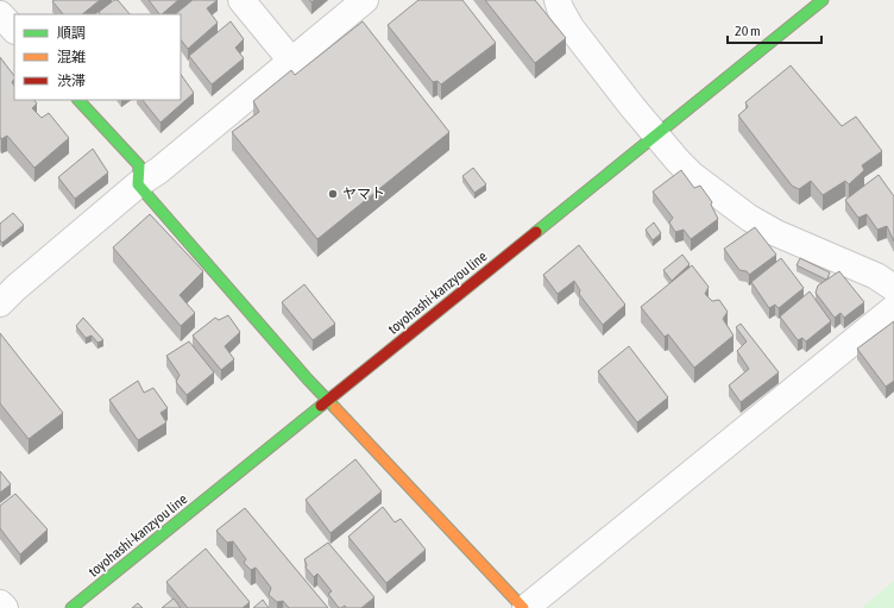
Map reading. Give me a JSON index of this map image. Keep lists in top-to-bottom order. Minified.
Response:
{"streets":{"main road":["toyohashi-kanzyou line"]},"places":["ヤマト"],"legend":["順調","混雑","渋滞"],"scale_bar":"20 m"}
